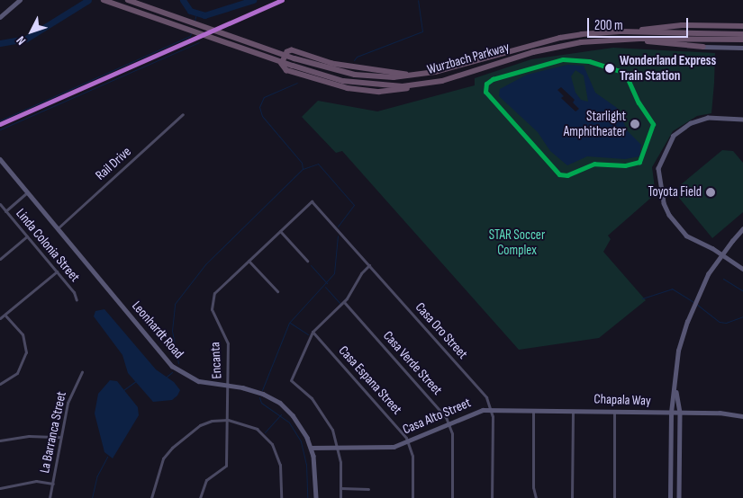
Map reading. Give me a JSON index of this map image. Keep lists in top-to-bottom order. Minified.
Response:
{"streets":{"highway":["Wurzbach Parkway"],"street":["Rail Drive","Linda Colonia Street","Leonhardt Road","Casa Oro Street","Encanta","Casa Verde Street","Casa Espana Street","Chapala Way","Casa Alto Street","La Barranca Street"]},"crossings":[["Rail Drive","Leonhardt Road"],["Leonhardt Road","Encanta"],["Leonhardt Road","Casa Alto Street"],["Casa Oro Street","Encanta"],["Casa Oro Street","Casa Alto Street"],["Casa Verde Street","Casa Alto Street"],["Casa Espana Street","Casa Alto Street"],["Chapala Way","Casa Alto Street"]],"parks":["STAR Soccer Complex"],"places":["Wonderland Express Train Station","Starlight Amphitheater","Toyota Field"],"scale_bar":"200 m","north":"bottom left"}
